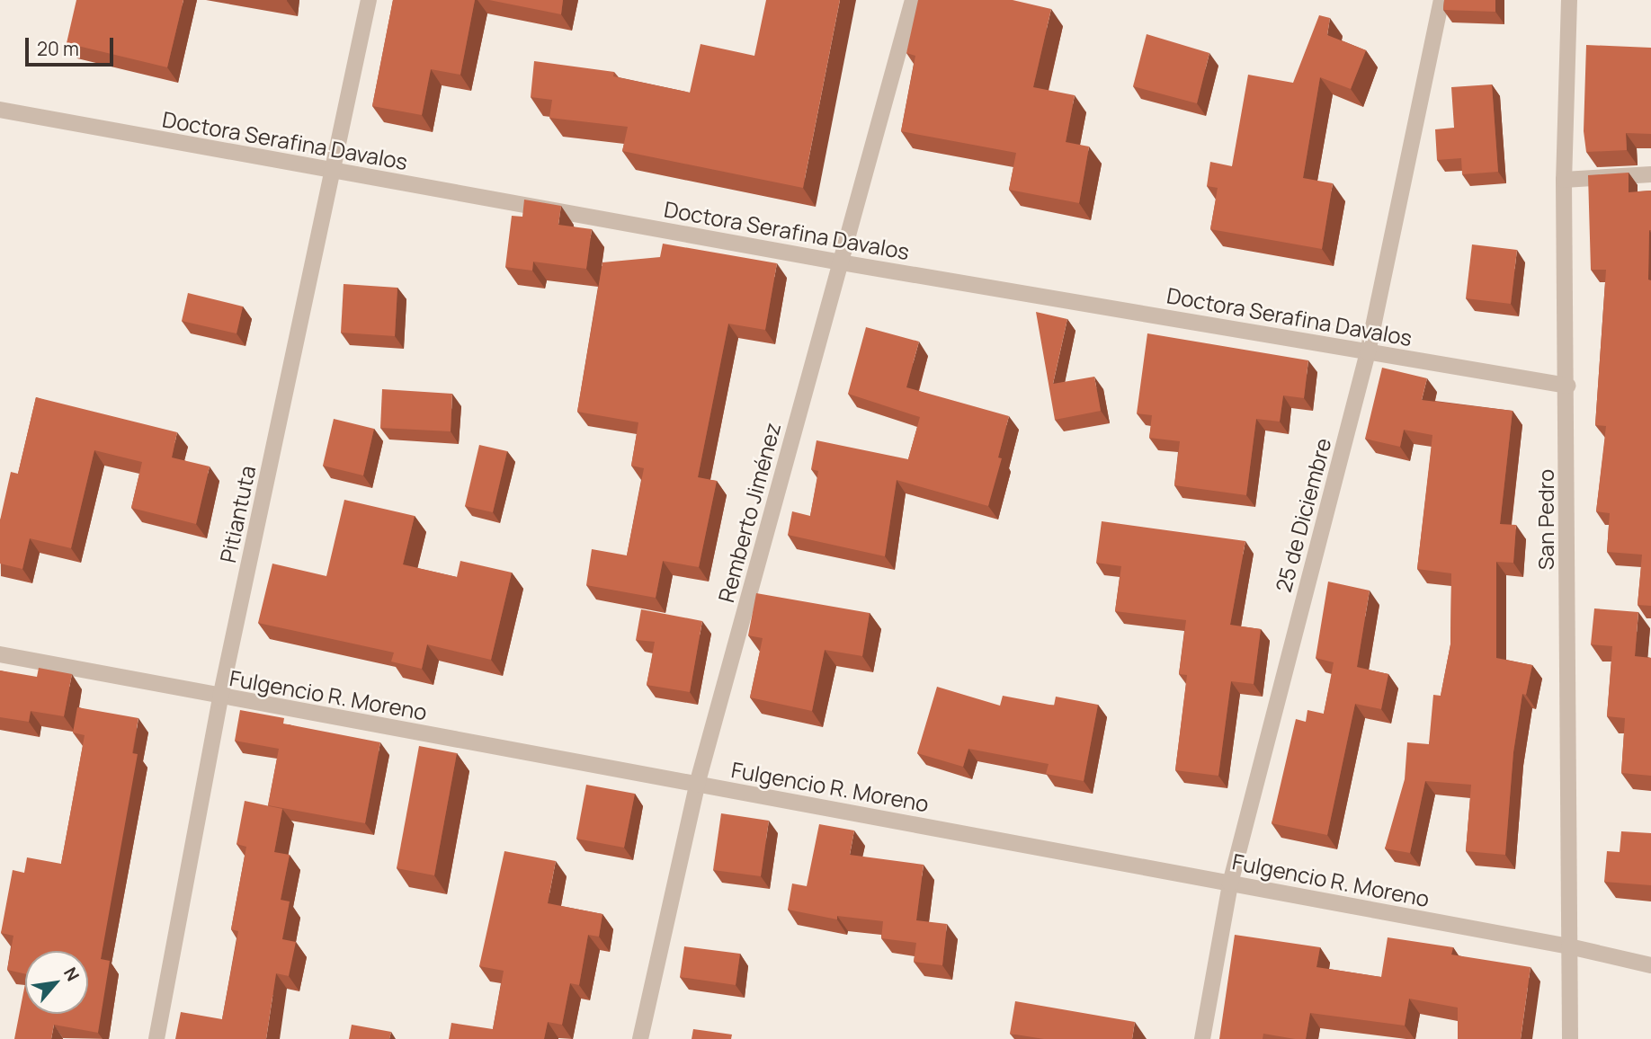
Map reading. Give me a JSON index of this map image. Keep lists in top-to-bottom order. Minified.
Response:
{"streets":{"street":["Doctora Serafina Davalos","Remberto Jiménez","Pitiantuta","25 de Diciembre","San Pedro","Fulgencio R. Moreno"]},"crossings":[["Doctora Serafina Davalos","Remberto Jiménez"],["Doctora Serafina Davalos","Pitiantuta"],["Doctora Serafina Davalos","25 de Diciembre"],["Doctora Serafina Davalos","San Pedro"],["Remberto Jiménez","Fulgencio R. Moreno"],["Pitiantuta","Fulgencio R. Moreno"],["25 de Diciembre","Fulgencio R. Moreno"],["San Pedro","Fulgencio R. Moreno"]],"scale_bar":"20 m","north":"top right"}
